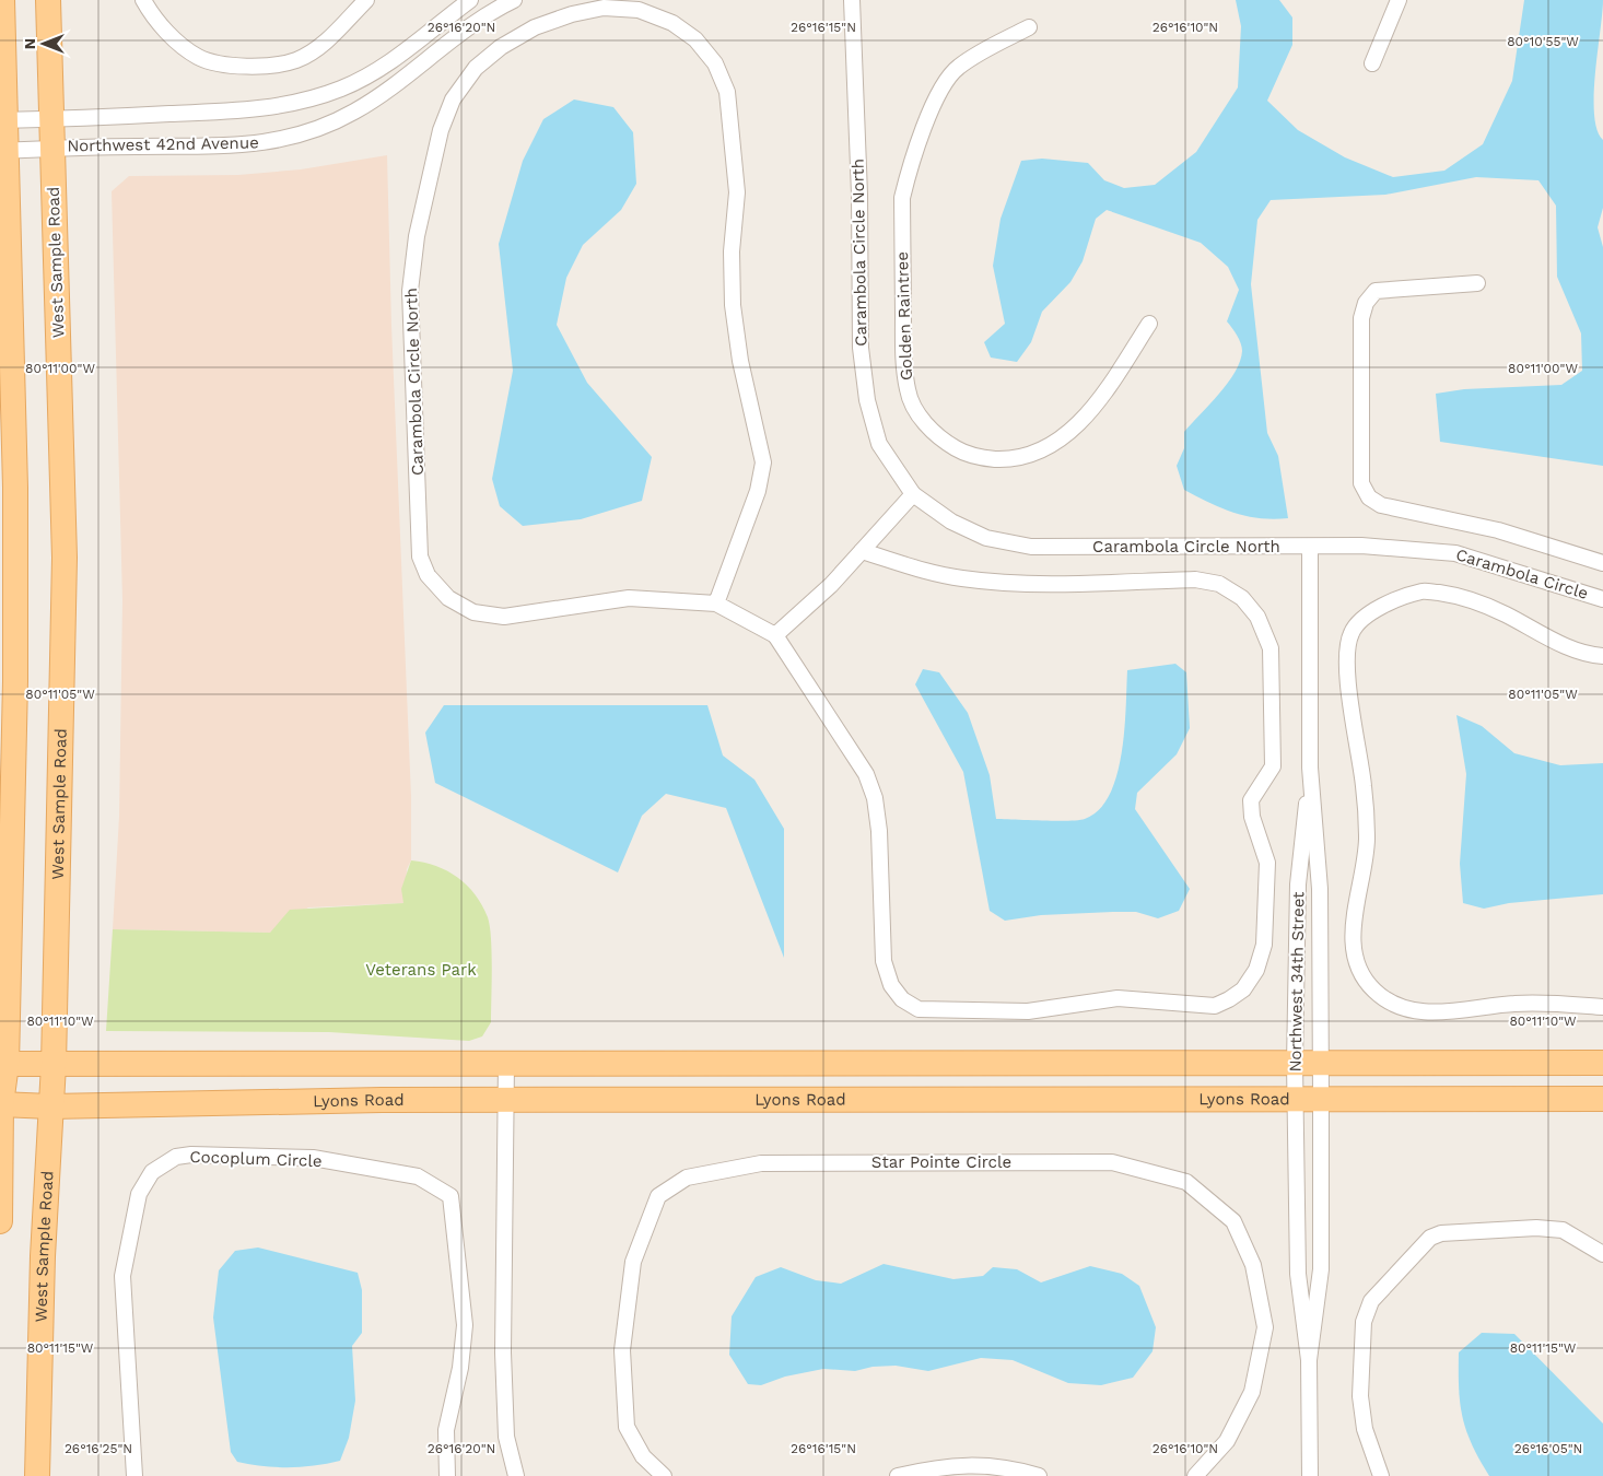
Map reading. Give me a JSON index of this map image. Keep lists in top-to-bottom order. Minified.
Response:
{"streets":{"main road":["West Sample Road","Lyons Road"],"street":["Northwest 42nd Avenue","Carambola Circle North","Golden Raintree","Carambola Circle","Northwest 34th Street","Cocoplum Circle","Star Pointe Circle"]},"crossings":[["Northwest 42nd Avenue","West Sample Road"],["Carambola Circle North","Carambola Circle"],["Carambola Circle North","Northwest 34th Street"],["West Sample Road","Lyons Road"],["Carambola Circle","Northwest 34th Street"],["Northwest 34th Street","Lyons Road"]],"parks":["Veterans Park"],"north":"left","coordinates":["26°16'20\"N","26°16'15\"N","26°16'10\"N","80°10'55\"W","80°11'00\"W","80°11'05\"W","80°11'10\"W","80°11'15\"W","26°16'25\"N","26°16'05\"N"]}
